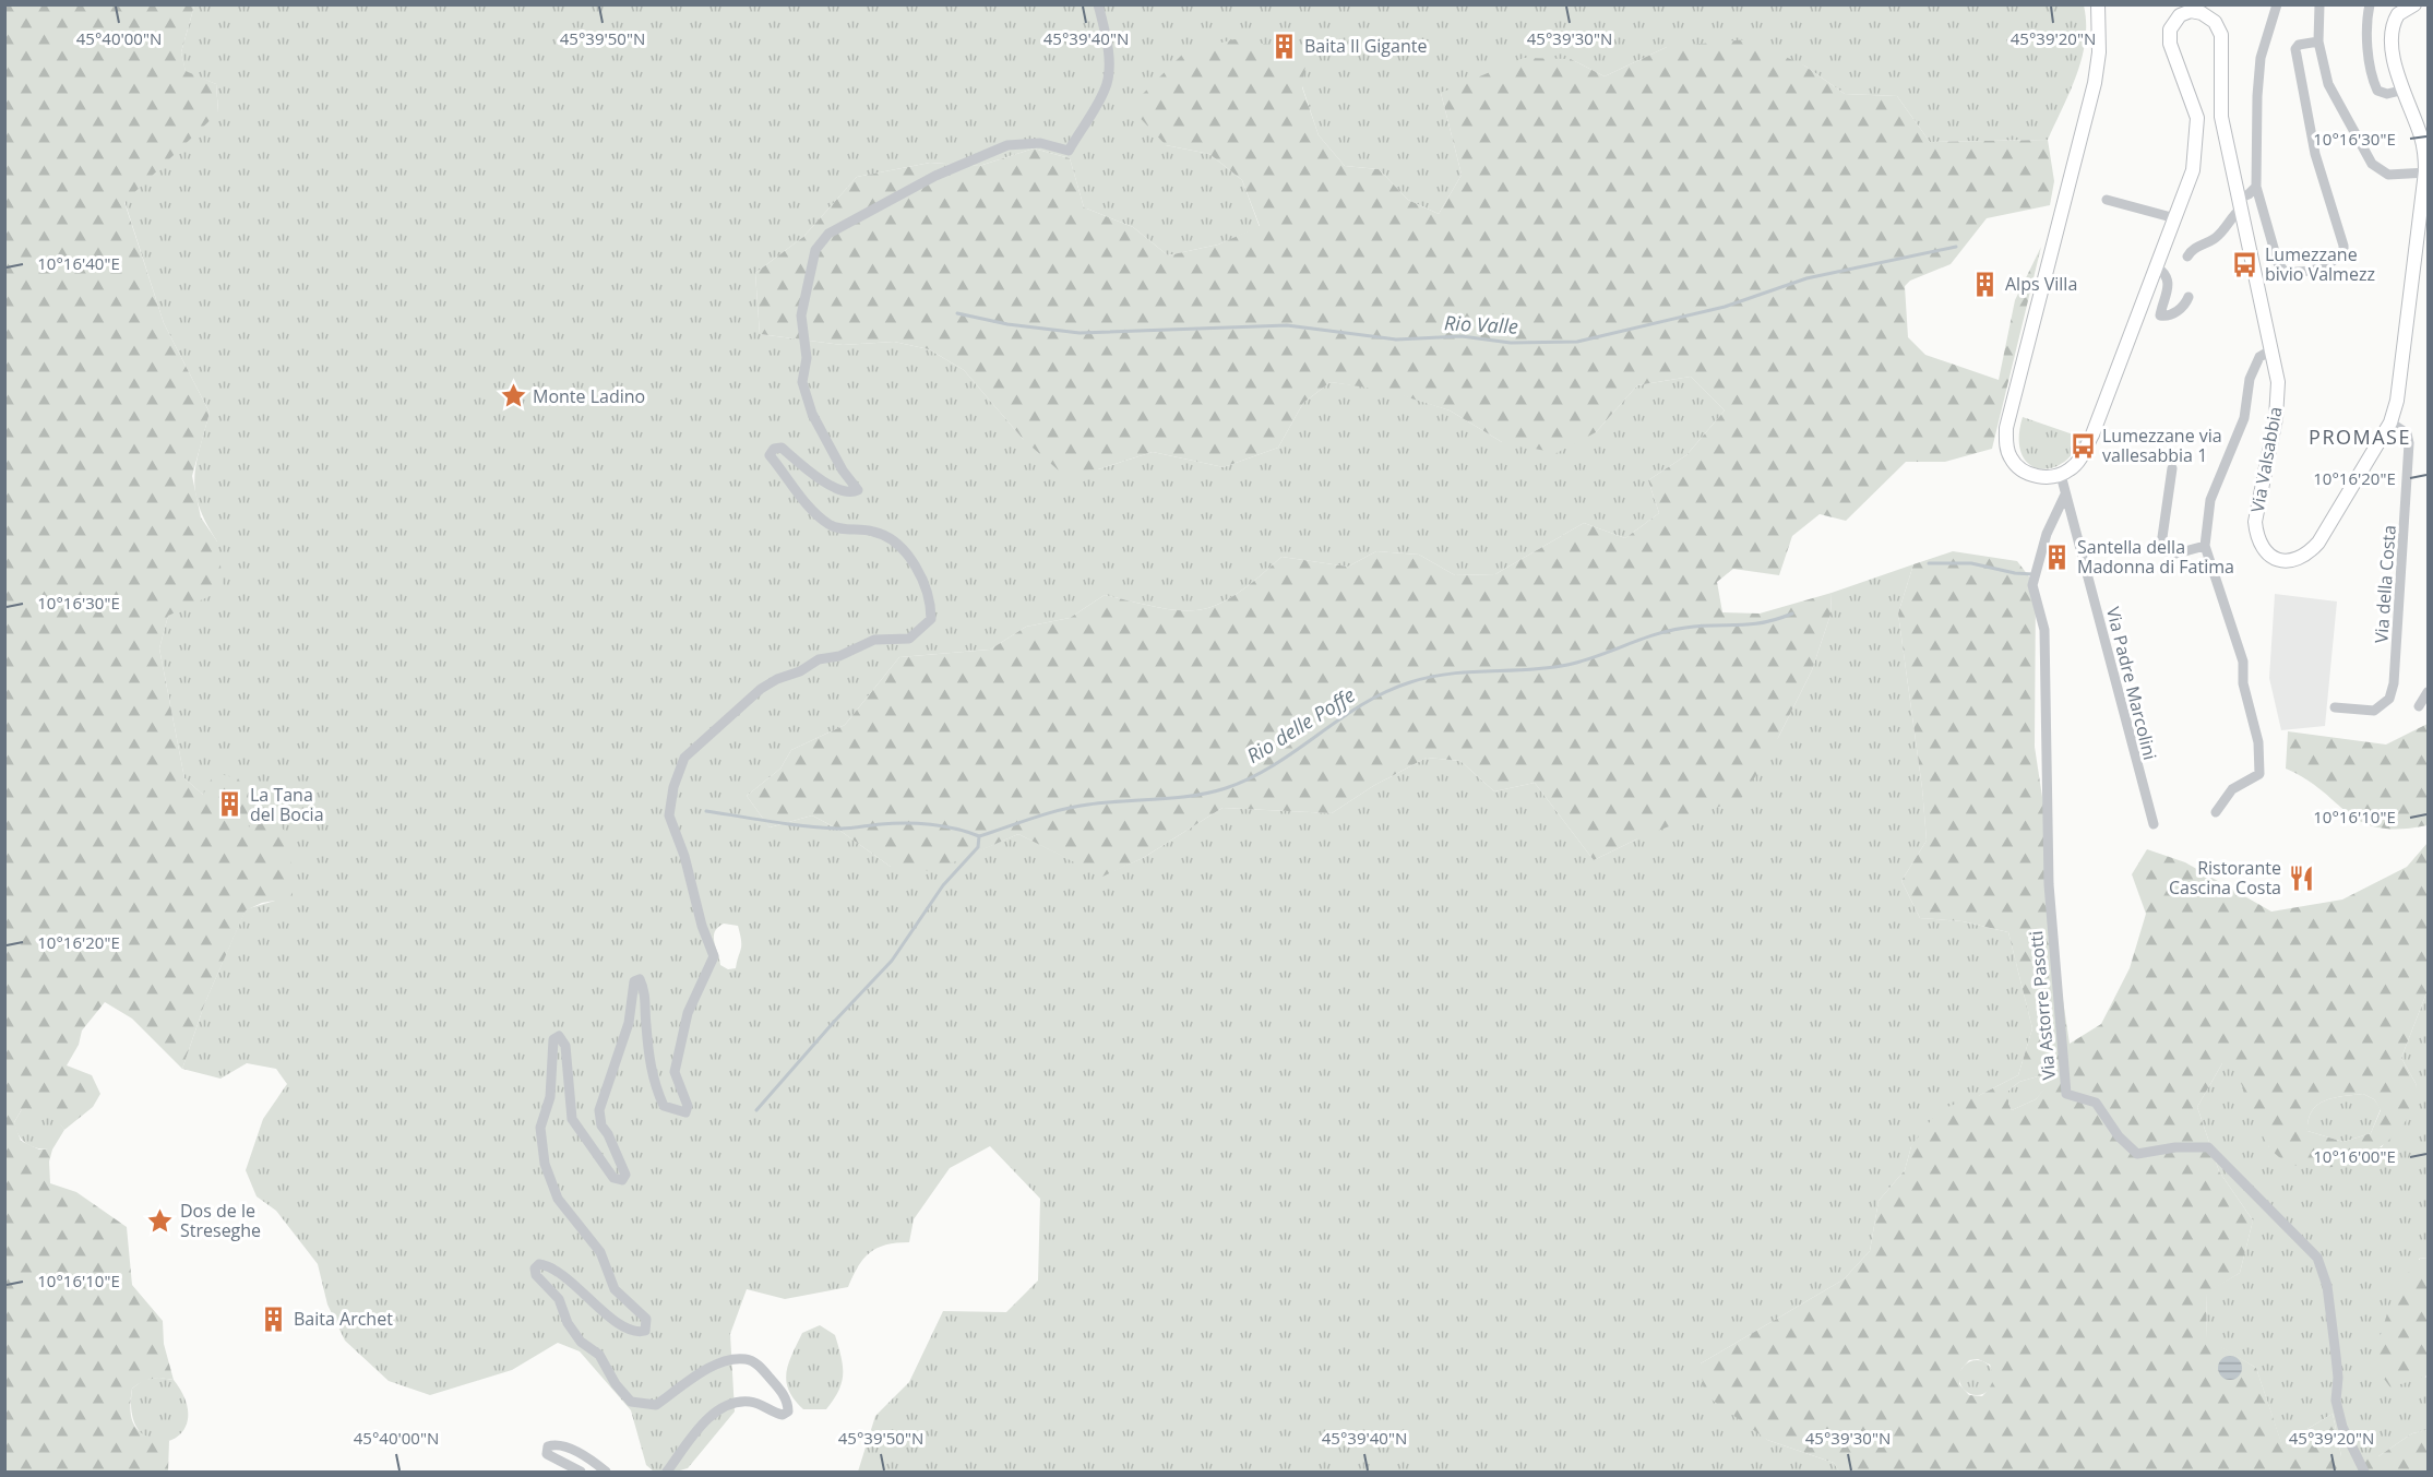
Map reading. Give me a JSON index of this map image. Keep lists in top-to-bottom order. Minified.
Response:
{"streets":{"main road":["Via Valsabbia"],"street":["Via della Costa","Via Padre Marcolini","Via Astorre Pasotti"]},"crossings":[["Via Valsabbia","Via della Costa"],["Via Valsabbia","Via Padre Marcolini"],["Via Padre Marcolini","Via Astorre Pasotti"]],"districts":["PROMASE"],"water":["Rio Valle","Rio delle Poffe"],"places":{"building":["Baita Il Gigante","Alps Villa","Santella della Madonna di Fatima","La Tana del Bocia","Baita Archet"],"bus stop":["Lumezzane bivio Valmezz","Lumezzane via vallesabbia 1"],"place":["Monte Ladino","Dos de le Streseghe"],"restaurant":["Ristorante Cascina Costa"]},"coordinates":["45°40'00\"N","45°39'50\"N","45°39'40\"N","45°39'30\"N","45°39'20\"N","10°16'30\"E","10°16'40\"E","10°16'20\"E","10°16'10\"E","10°16'00\"E"]}
